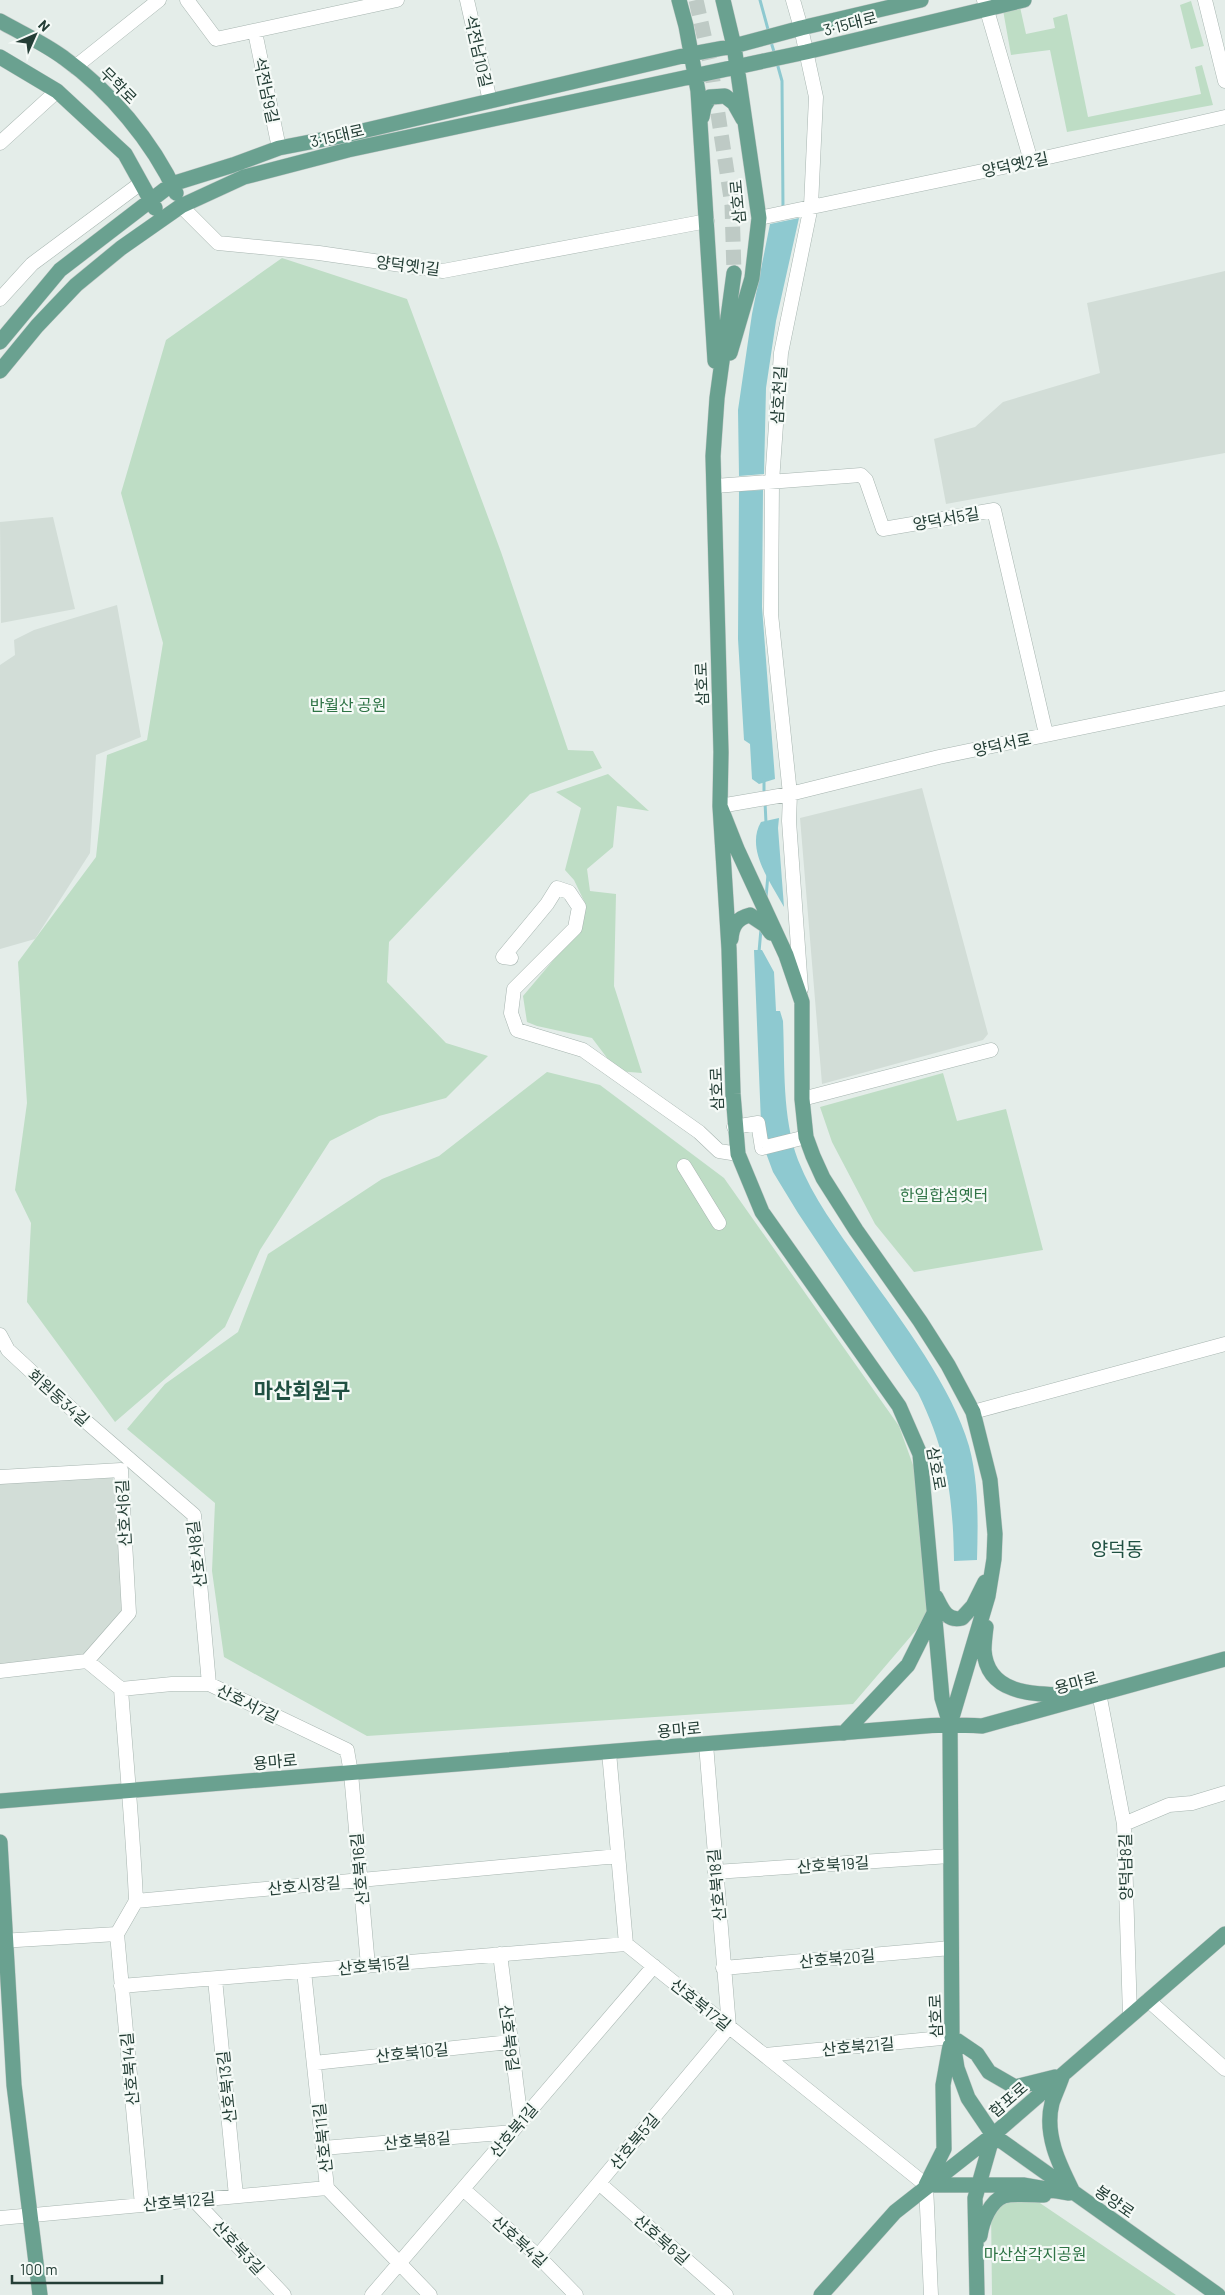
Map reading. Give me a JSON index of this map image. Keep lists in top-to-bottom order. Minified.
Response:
{"streets":{"main road":["3·15대로","무학로","삼호로","용마로","합포로","봉양로"],"street":["석전남10길","석전남9길","양덕옛2길","양덕옛1길","삼호천길","양덕서5길","양덕서로","회원동34길","산호서6길","산호서8길","산호서7길","산호북19길","양덕남8길","산호북16길","산호시장길","산호북18길","산호북20길","산호북15길","산호북17길","산호북9길","산호북21길","산호북10길","산호북14길","산호북13길","산호북1길","산호북11길","산호북8길","산호북5길","산호북12길","산호북6길","산호북4길","산호북3길"]},"crossings":[["3·15대로","석전남10길"],["3·15대로","무학로"],["3·15대로","석전남9길"],["3·15대로","삼호로"],["3·15대로","양덕옛1길"],["3·15대로","삼호천길"],["무학로","양덕옛1길"],["양덕옛2길","삼호로"],["양덕옛2길","삼호천길"],["삼호로","양덕옛1길"],["삼호로","삼호천길"],["삼호로","양덕서로"],["삼호로","용마로"],["삼호로","산호북19길"],["삼호로","산호북20길"],["삼호로","산호북21길"],["삼호로","합포로"],["삼호로","봉양로"],["삼호천길","양덕서5길"],["삼호천길","양덕서로"],["양덕서5길","양덕서로"],["회원동34길","산호서8길"],["산호서8길","산호서7길"],["용마로","산호서7길"],["용마로","산호북16길"],["용마로","산호북18길"],["산호서7길","산호북16길"],["산호북19길","산호북18길"],["양덕남8길","합포로"],["산호북16길","산호시장길"],["산호북16길","산호북15길"],["산호북18길","산호북20길"],["산호북18길","산호북17길"],["산호북18길","산호북5길"],["산호북15길","산호북17길"],["산호북15길","산호북9길"],["산호북15길","산호북14길"],["산호북15길","산호북13길"],["산호북15길","산호북11길"],["산호북17길","산호북21길"],["산호북17길","합포로"],["산호북17길","산호북1길"],["산호북17길","산호북5길"],["산호북9길","산호북10길"],["산호북9길","산호북1길"],["산호북10길","산호북11길"],["산호북14길","산호북12길"],["산호북13길","산호북12길"],["합포로","봉양로"],["산호북1길","산호북11길"],["산호북1길","산호북8길"],["산호북1길","산호북4길"],["산호북11길","산호북8길"],["산호북11길","산호북12길"],["산호북5길","산호북6길"],["산호북5길","산호북4길"],["산호북12길","산호북3길"]],"districts":["마산회원구","양덕동"],"parks":["반월산 공원","한일합섬옛터","마산삼각지공원"],"scale_bar":"100 m","north":"top right"}
